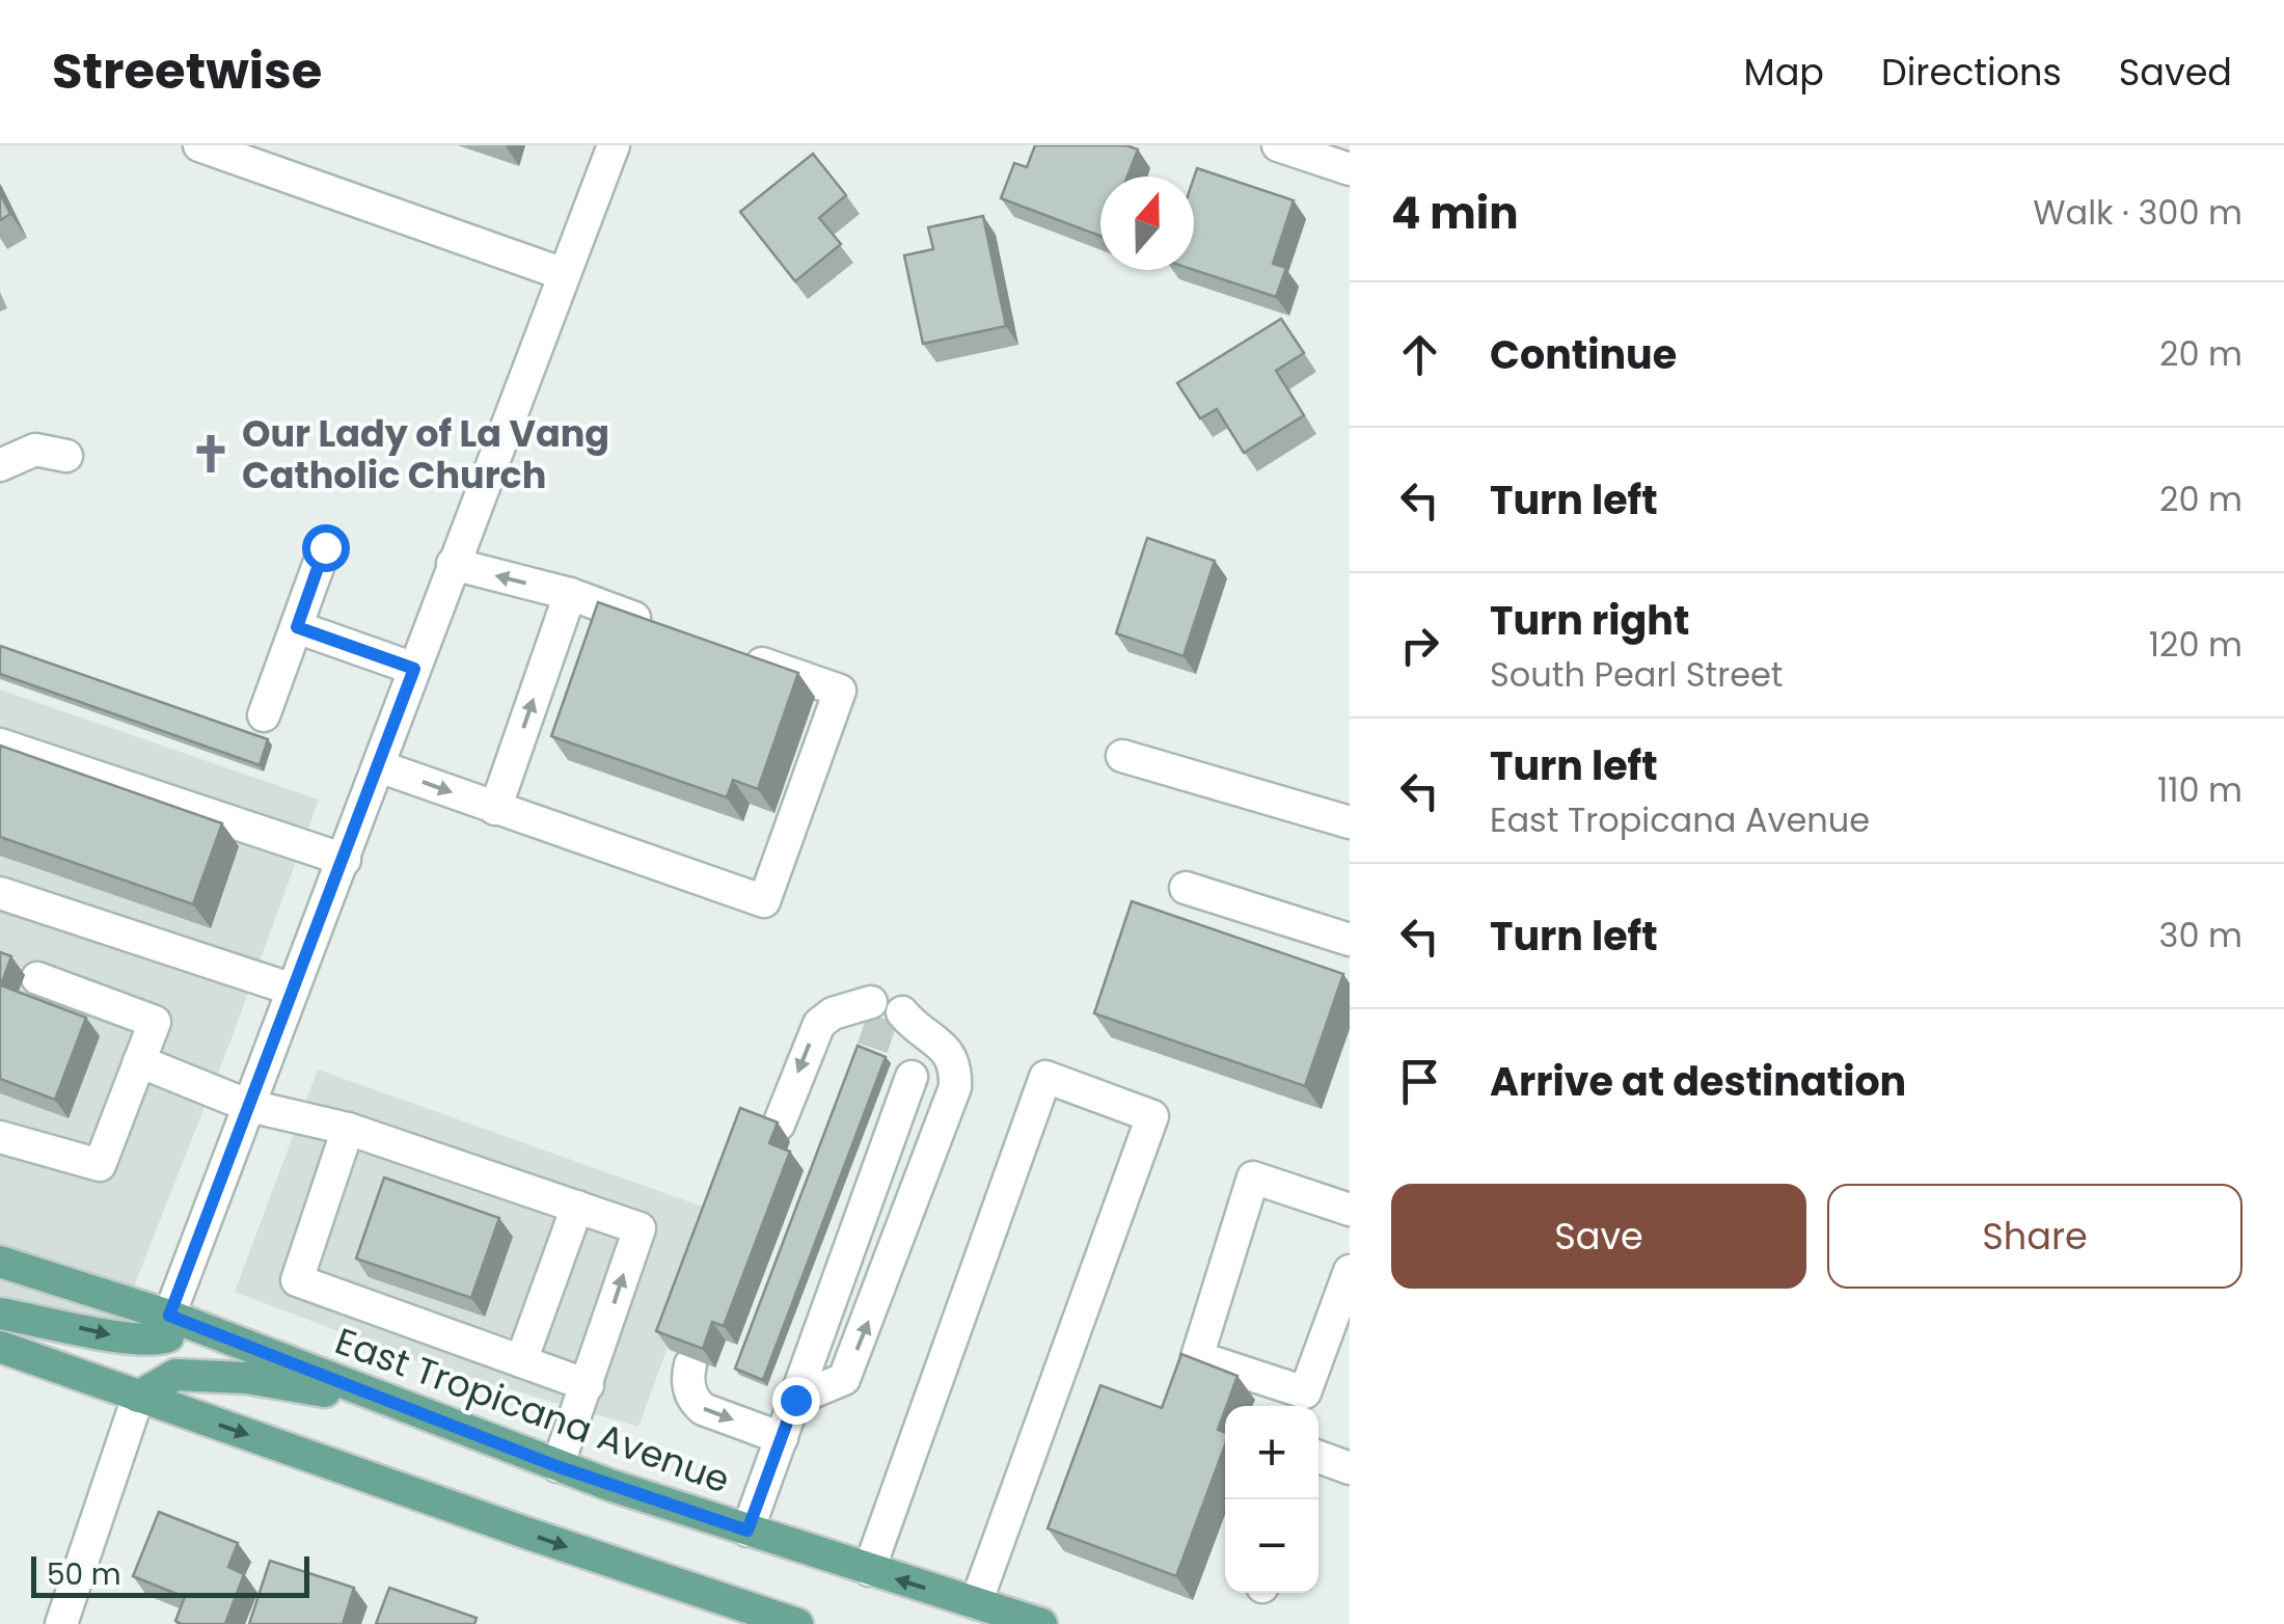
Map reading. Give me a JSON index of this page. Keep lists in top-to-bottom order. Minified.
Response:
{"streets":{"main road":["East Tropicana Avenue"]},"places":{"church":["Our Lady of La Vang Catholic Church"]},"scale_bar":"50 m","north":"top","page":{"header":"Streetwise","nav":["Map","Directions","Saved"],"heading":["4 min","Walk · 300 m"],"list":[["Continue","20 m"],["Turn left","20 m"],["Turn right","South Pearl Street","120 m"],["Turn left","East Tropicana Avenue","110 m"],["Turn left","30 m"],"Arrive at destination"],"buttons":["Save","Share"],"map_buttons":["+","−"],"scale":"50 m"}}
